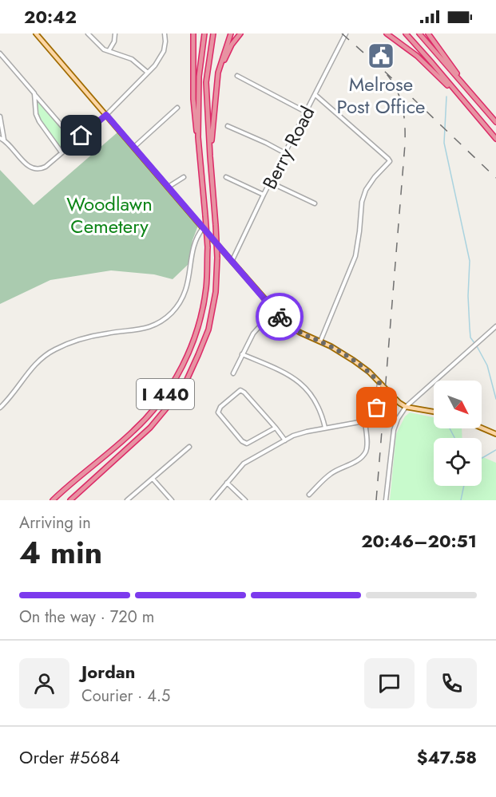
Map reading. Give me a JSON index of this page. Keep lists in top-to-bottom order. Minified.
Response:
{"streets":{"highway":["I 440"],"street":["Berry Road"]},"parks":["Woodlawn Cemetery"],"places":{"public building":["Melrose Post Office"]},"north":"bottom right","page":{"status":"20:42","heading":["4 min","Arriving in","20:46–20:51"],"panel":["Jordan","Courier · 4.5","Order #5684","$47.58"],"bar":"On the way · 720 m"}}
